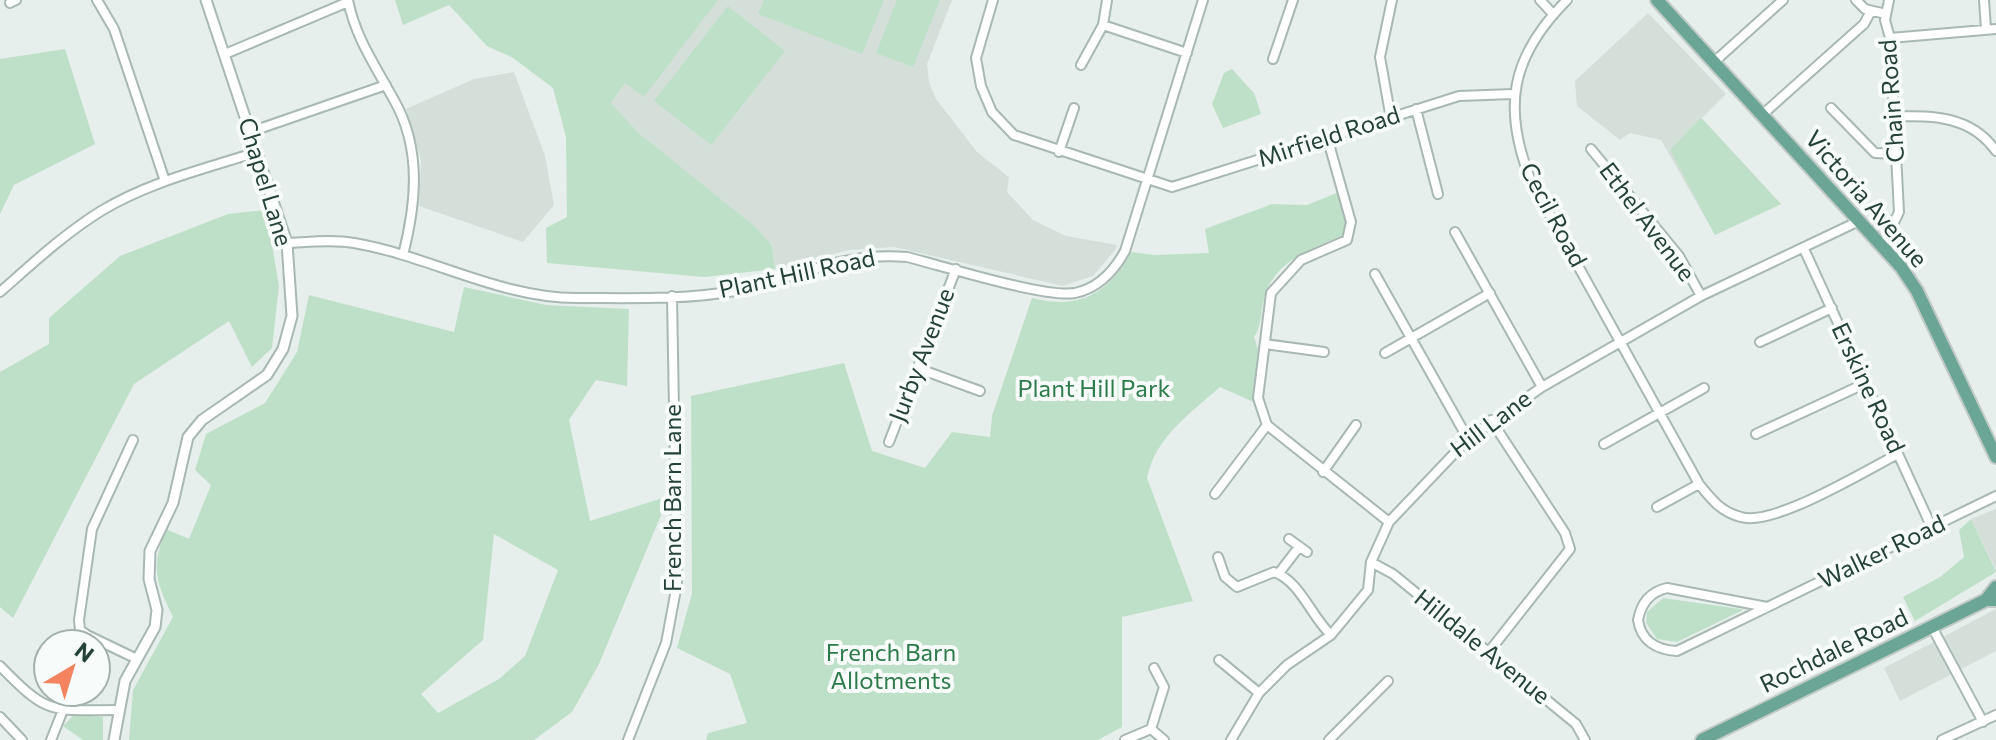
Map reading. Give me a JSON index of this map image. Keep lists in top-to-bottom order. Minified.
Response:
{"streets":{"main road":["Victoria Avenue","Rochdale Road"],"street":["Chain Road","Mirfield Road","Chapel Lane","Cecil Road","Ethel Avenue","Plant Hill Road","Jurby Avenue","Erskine Road","Hill Lane","French Barn Lane","Walker Road","Hilldale Avenue"]},"crossings":[["Chain Road","Victoria Avenue"],["Mirfield Road","Cecil Road"],["Mirfield Road","Plant Hill Road"],["Chapel Lane","Plant Hill Road"],["Victoria Avenue","Hill Lane"],["Cecil Road","Erskine Road"],["Cecil Road","Hill Lane"],["Ethel Avenue","Hill Lane"],["Plant Hill Road","Jurby Avenue"],["Plant Hill Road","French Barn Lane"],["Erskine Road","Hill Lane"],["Erskine Road","Walker Road"],["Hill Lane","Hilldale Avenue"]],"parks":["Plant Hill Park","French Barn Allotments"],"north":"top right"}
